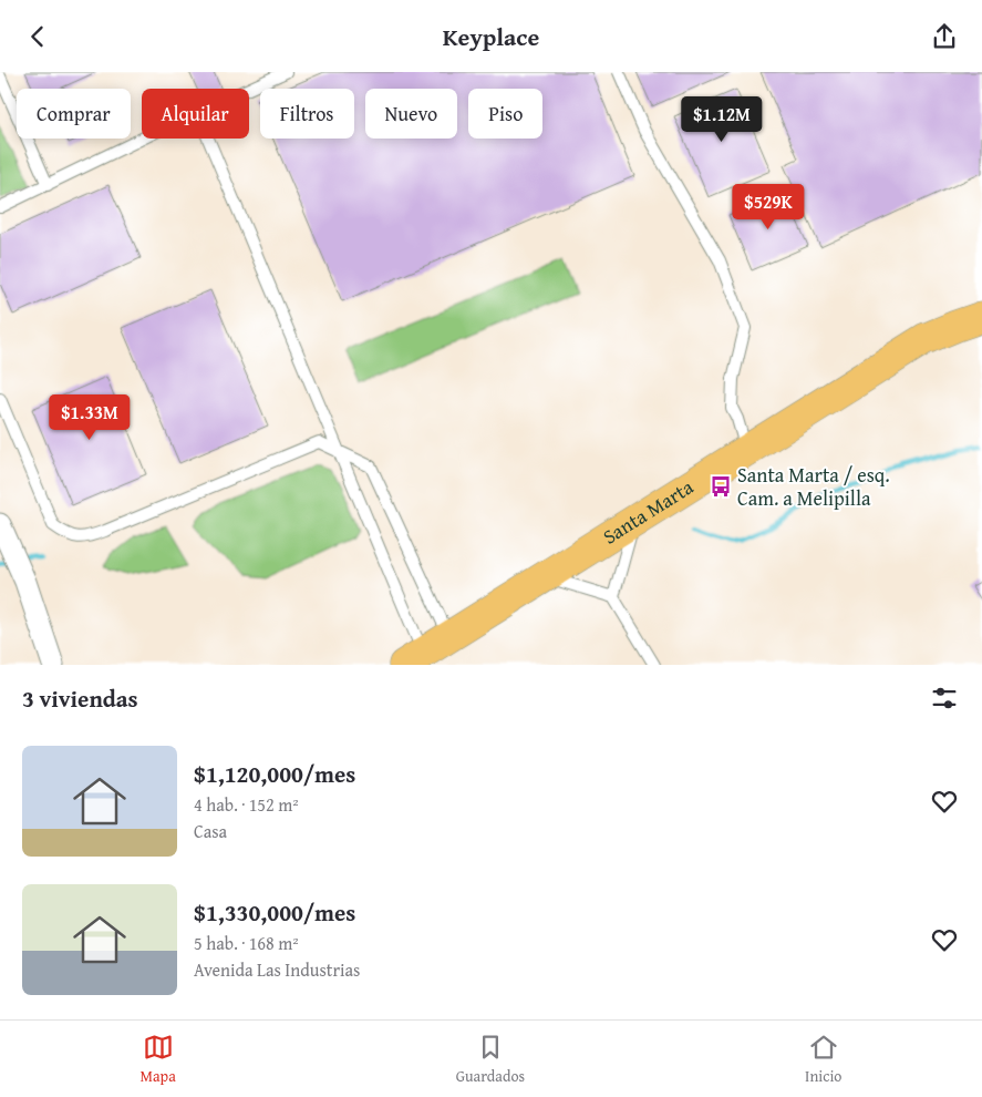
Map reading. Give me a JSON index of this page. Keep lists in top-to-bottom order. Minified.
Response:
{"streets":{"main road":["Santa Marta"]},"places":{"bus stop":["Santa Marta / esq. Cam. a Melipilla"]},"page":{"header":"Keyplace","chip":["Comprar","Alquilar","Filtros","Nuevo","Piso"],"price":["$1.12M","$529K","$1.33M"],"heading":"3 viviendas","list":[{"name":"$1,120,000/mes","note":"4 hab. · 152 m² · Casa"},{"name":"$1,330,000/mes","note":"5 hab. · 168 m² · Avenida Las Industrias"}],"tabs":["Mapa","Guardados","Inicio"]}}
